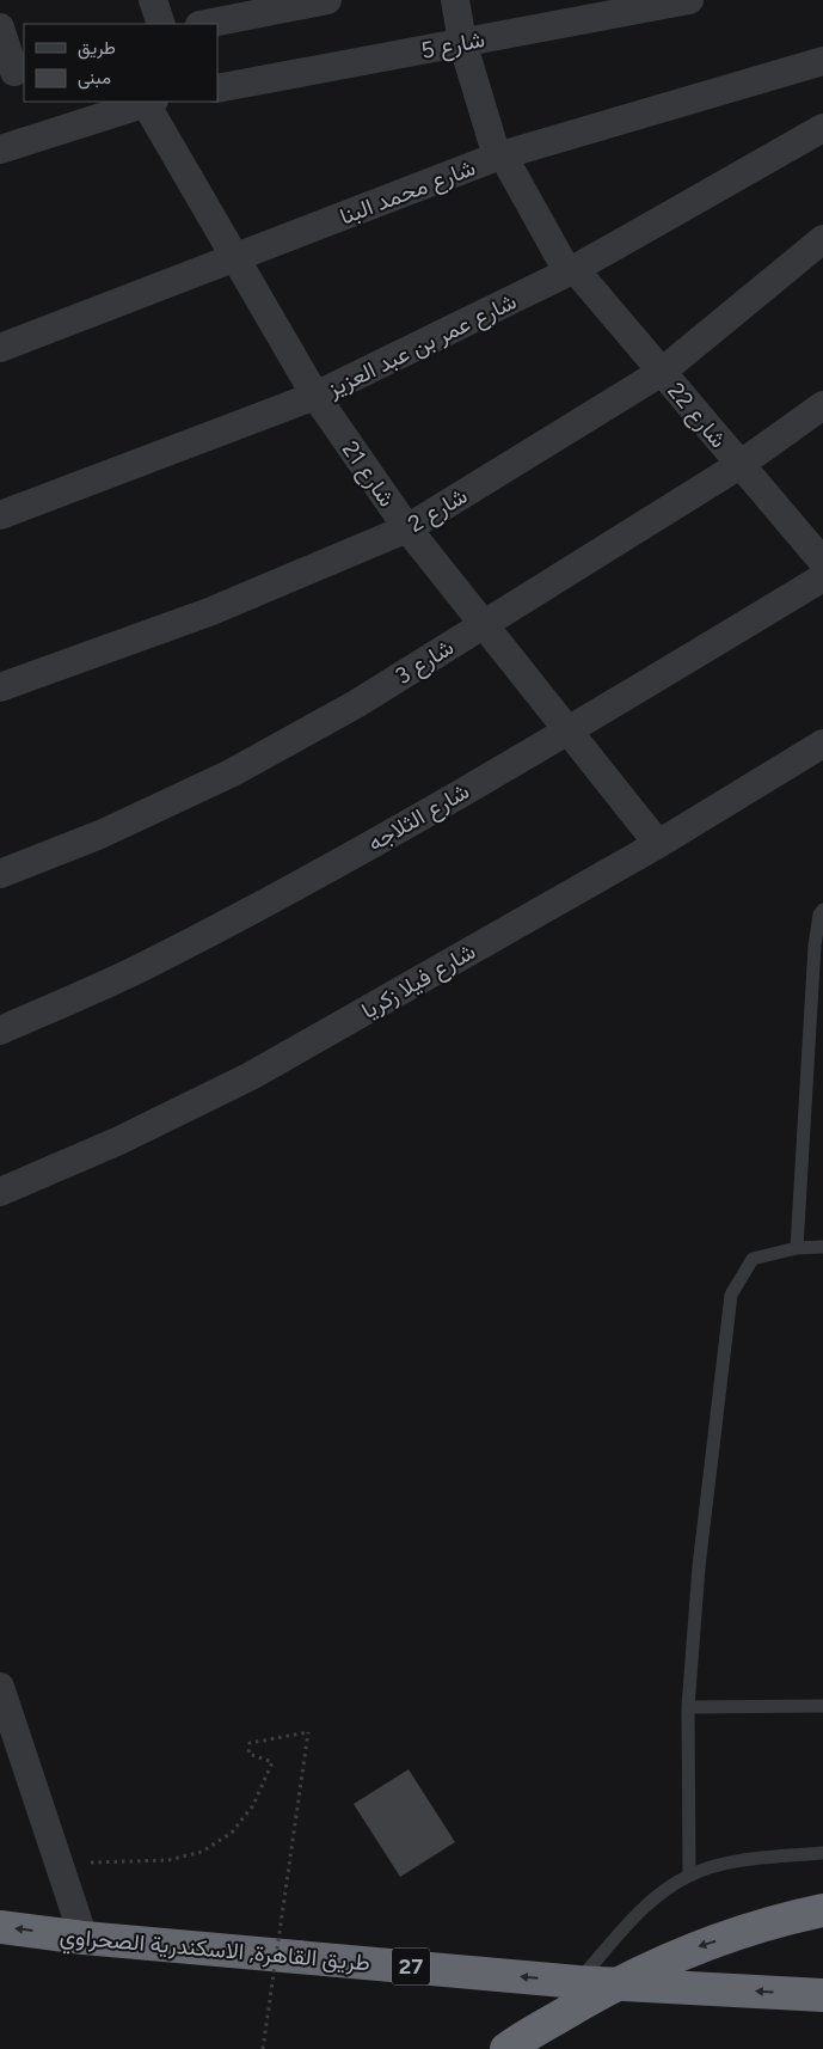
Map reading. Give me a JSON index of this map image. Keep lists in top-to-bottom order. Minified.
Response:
{"streets":{"highway":["طريق القاهرة, الاسكندرية الصحراوي","27"],"street":["شارع 5","شارع محمد البنا","شارع عمر بن عبد العزيز","شارع 22","شارع 21","شارع 2","شارع 3","شارع الثلاجه","شارع فيلا زكريا"]},"crossings":[["شارع 5","شارع 22"],["شارع محمد البنا","شارع 22"],["شارع محمد البنا","شارع 21"],["شارع عمر بن عبد العزيز","شارع 22"],["شارع عمر بن عبد العزيز","شارع 21"],["شارع 22","شارع 2"],["شارع 22","شارع 3"],["شارع 21","شارع 2"],["شارع 21","شارع 3"],["شارع 21","شارع الثلاجه"],["شارع 21","شارع فيلا زكريا"]],"one_way":["طريق القاهرة, الاسكندرية الصحراوي"],"legend":["طريق","مبنى"]}
